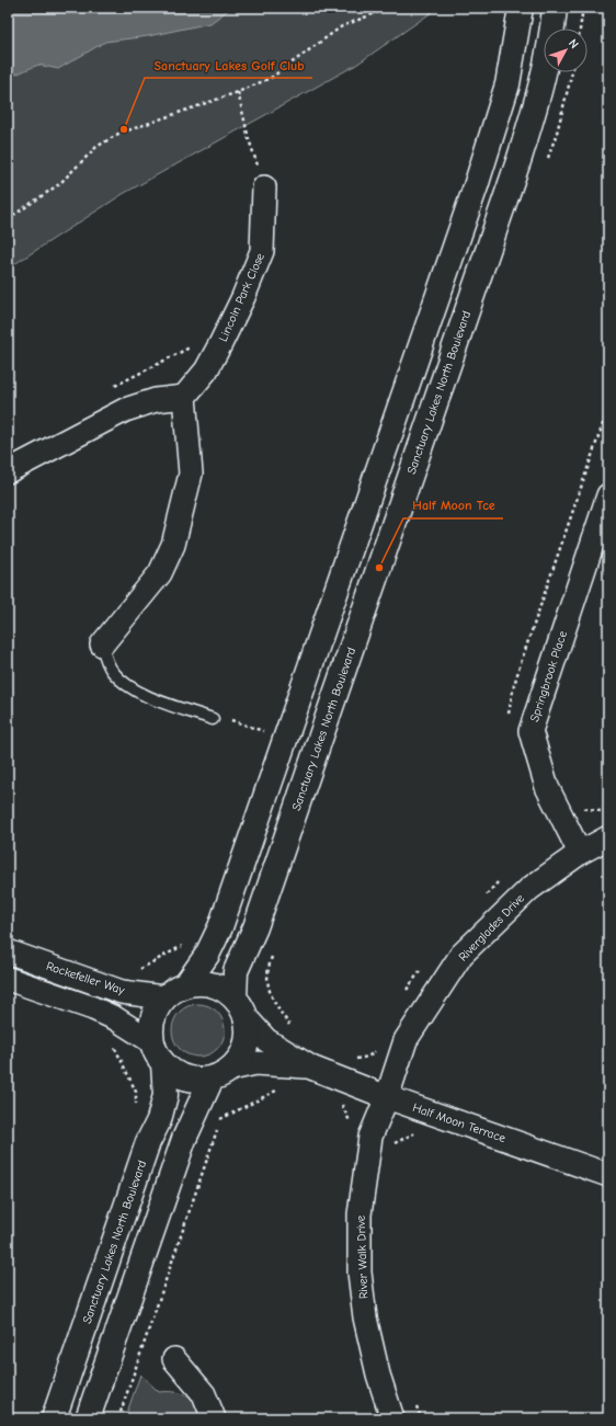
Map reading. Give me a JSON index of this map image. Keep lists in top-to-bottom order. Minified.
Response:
{"streets":{"street":["Lincoln Park Close","Sanctuary Lakes North Boulevard","Springbrook Place","Riverglades Drive","Rockefeller Way","Half Moon Terrace","River Walk Drive"]},"crossings":[["Sanctuary Lakes North Boulevard","Rockefeller Way"],["Sanctuary Lakes North Boulevard","Half Moon Terrace"],["Springbrook Place","Riverglades Drive"],["Riverglades Drive","Half Moon Terrace"],["Riverglades Drive","River Walk Drive"],["Rockefeller Way","Half Moon Terrace"],["Half Moon Terrace","River Walk Drive"]],"places":["Sanctuary Lakes Golf Club","Half Moon Tce"],"north":"top right"}
